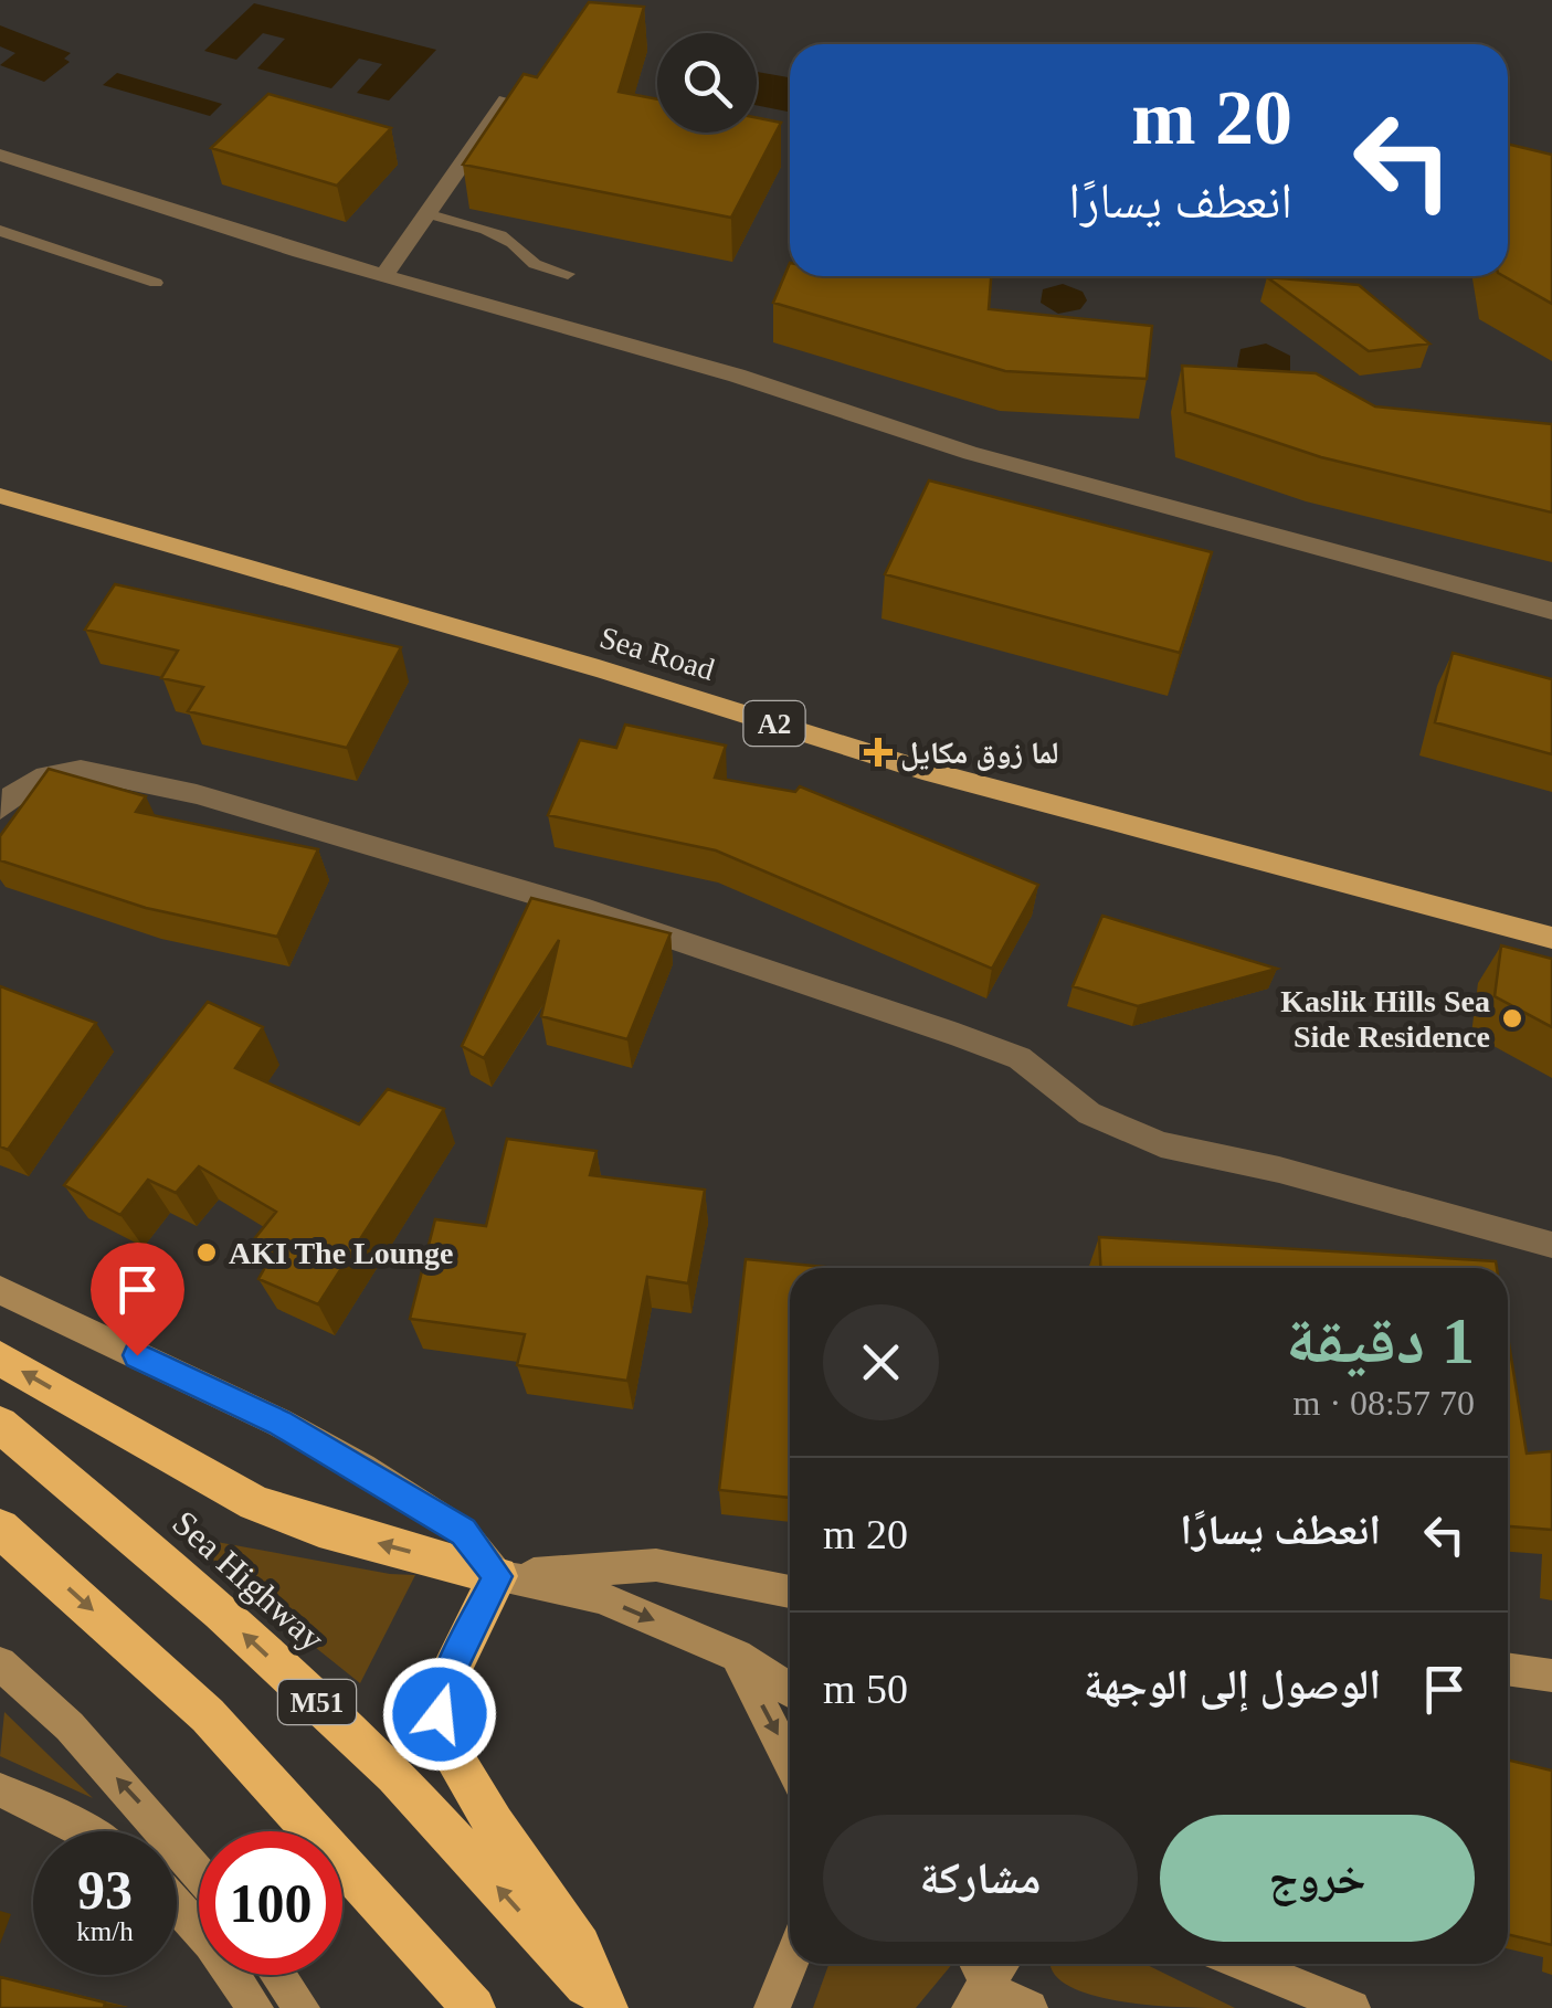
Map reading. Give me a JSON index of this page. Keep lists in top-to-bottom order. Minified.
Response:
{"streets":{"highway":["Sea Highway","M51"],"main road":["Sea Road","A2"]},"places":{"health":["لما زوق مكايل"],"other":["Kaslik Hills Sea Side Residence","AKI The Lounge"]},"page":{"turn":["20 m","انعطف يسارًا"],"heading":["1 دقيقة","70 m · 08:57"],"list":[{"name":"انعطف يسارًا","value":"20 m"},{"name":"الوصول إلى الوجهة","value":"50 m"}],"buttons":["خروج","مشاركة"],"speed":"93 km/h","limit":"100"}}
